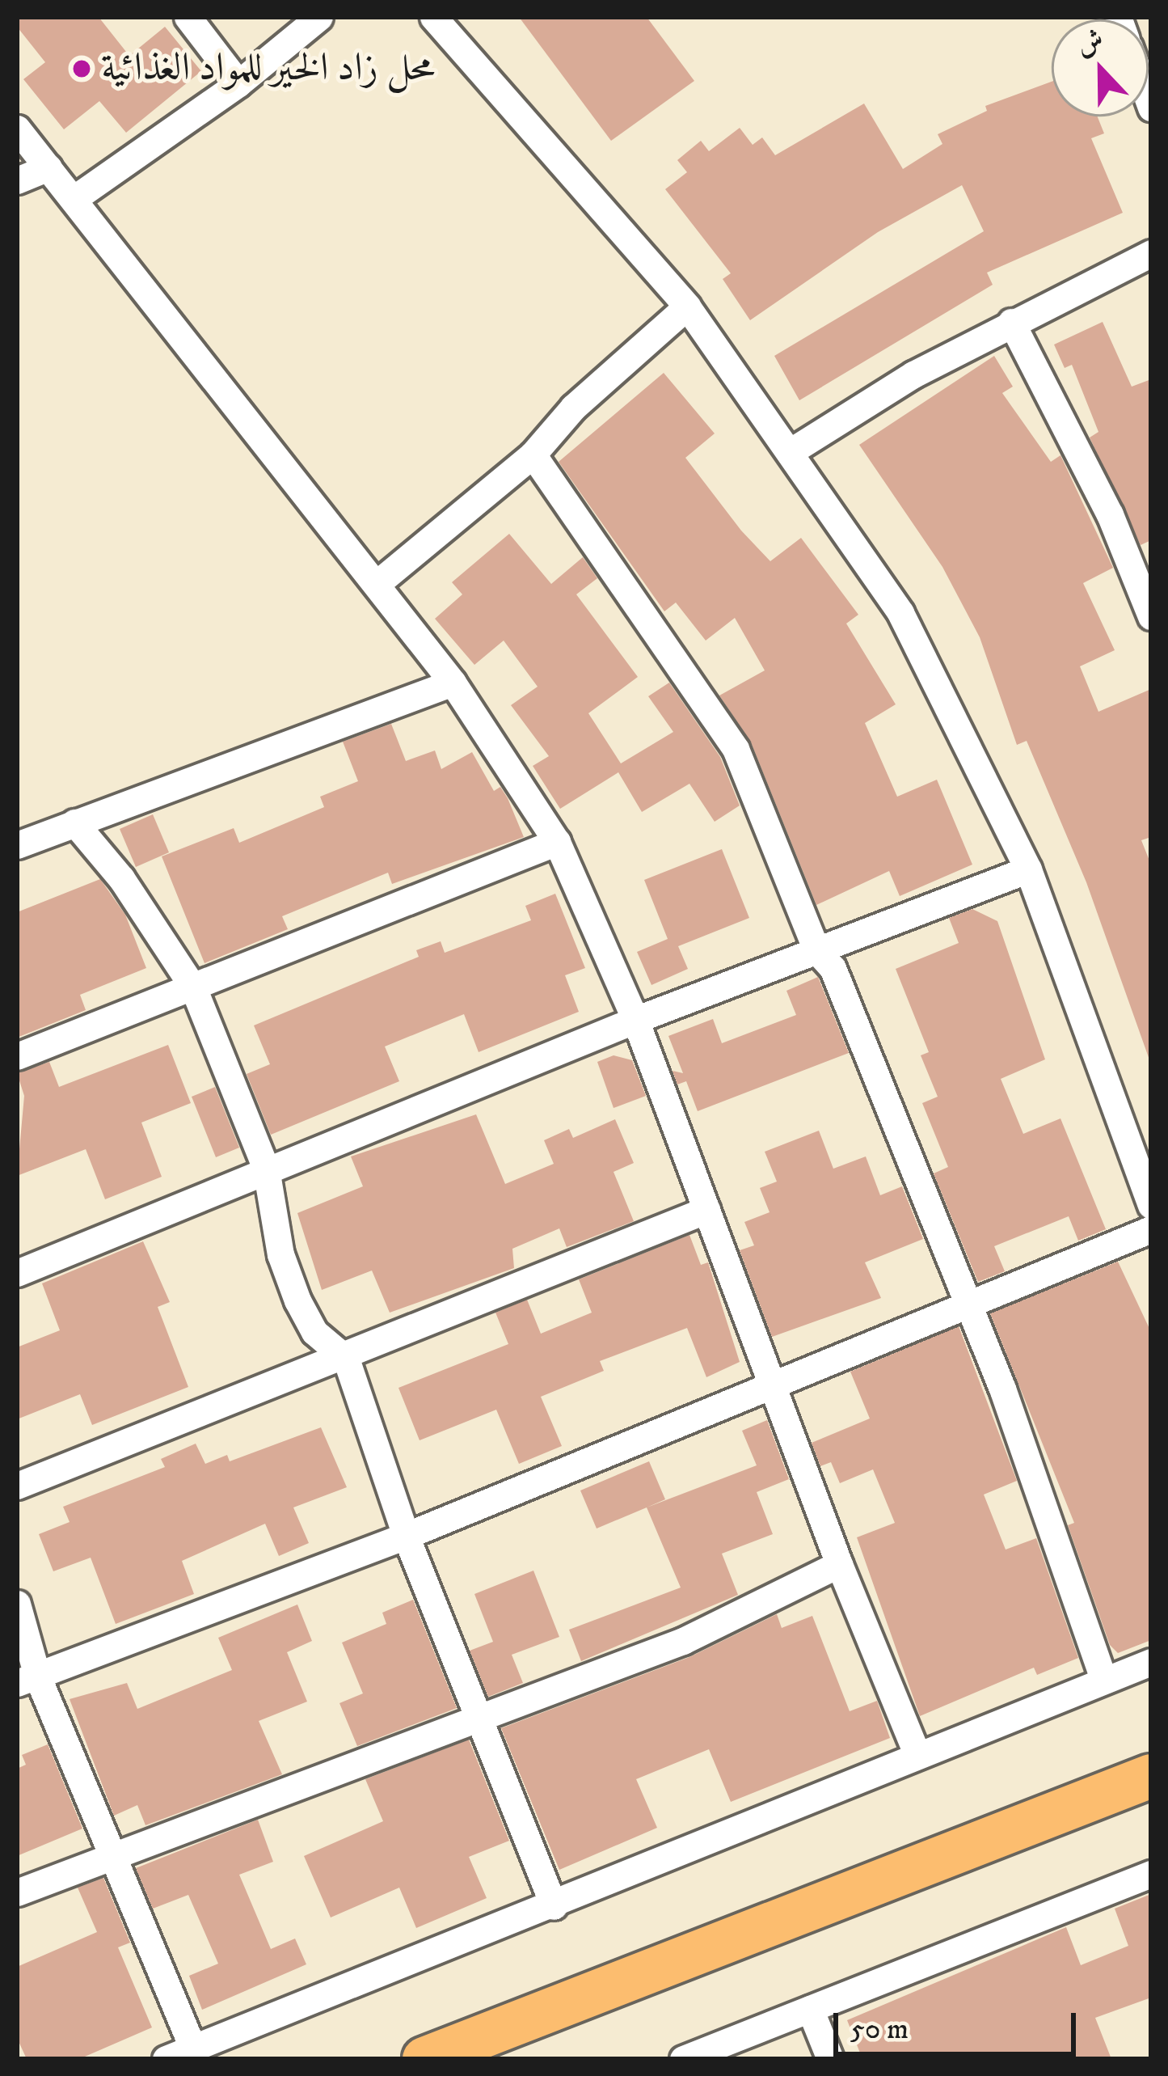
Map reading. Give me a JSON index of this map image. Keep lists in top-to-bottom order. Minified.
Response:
{"places":["محل زاد الخير للمواد الغذائية"],"scale_bar":"50 m","north":"top"}
